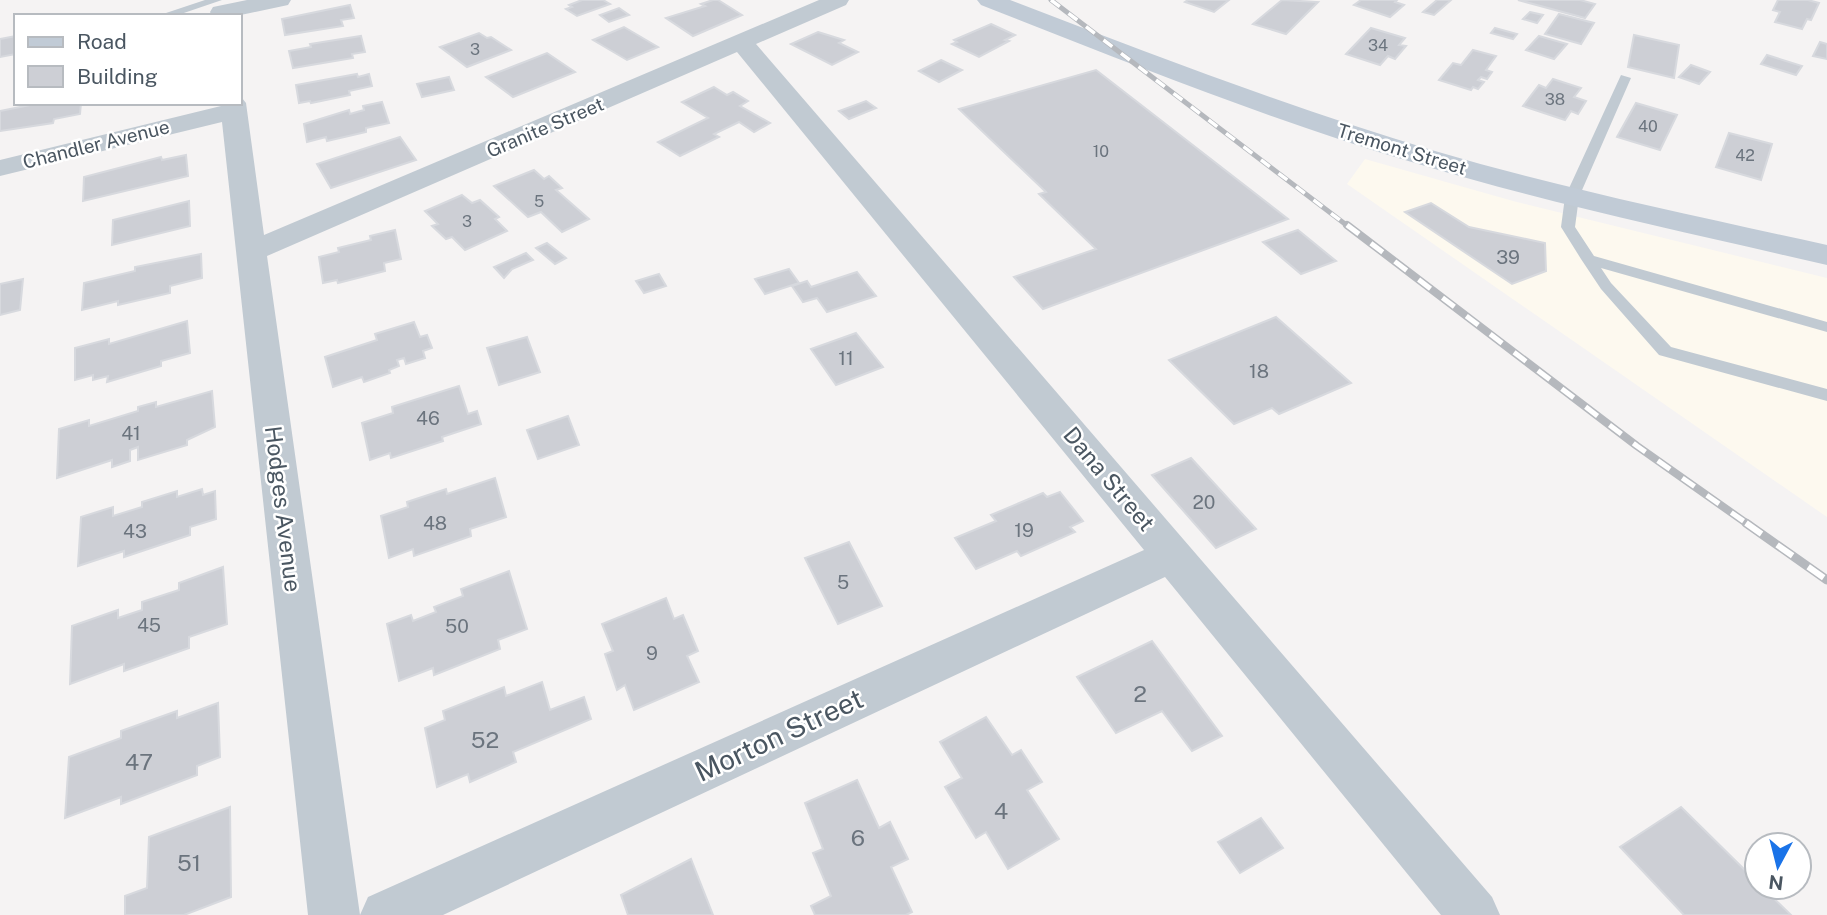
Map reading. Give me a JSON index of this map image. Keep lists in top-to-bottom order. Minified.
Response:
{"streets":{"main road":["Tremont Street"],"street":["Granite Street","Chandler Avenue","Dana Street","Hodges Avenue","Morton Street"]},"crossings":[["Granite Street","Dana Street"],["Granite Street","Hodges Avenue"],["Chandler Avenue","Hodges Avenue"],["Dana Street","Morton Street"]],"house_numbers":["34","3","38","40","10","42","5","3","39","11","18","46","41","20","48","19","43","5","45","50","9","2","52","47","4","6","51"],"legend":["Road","Building"],"north":"bottom"}
